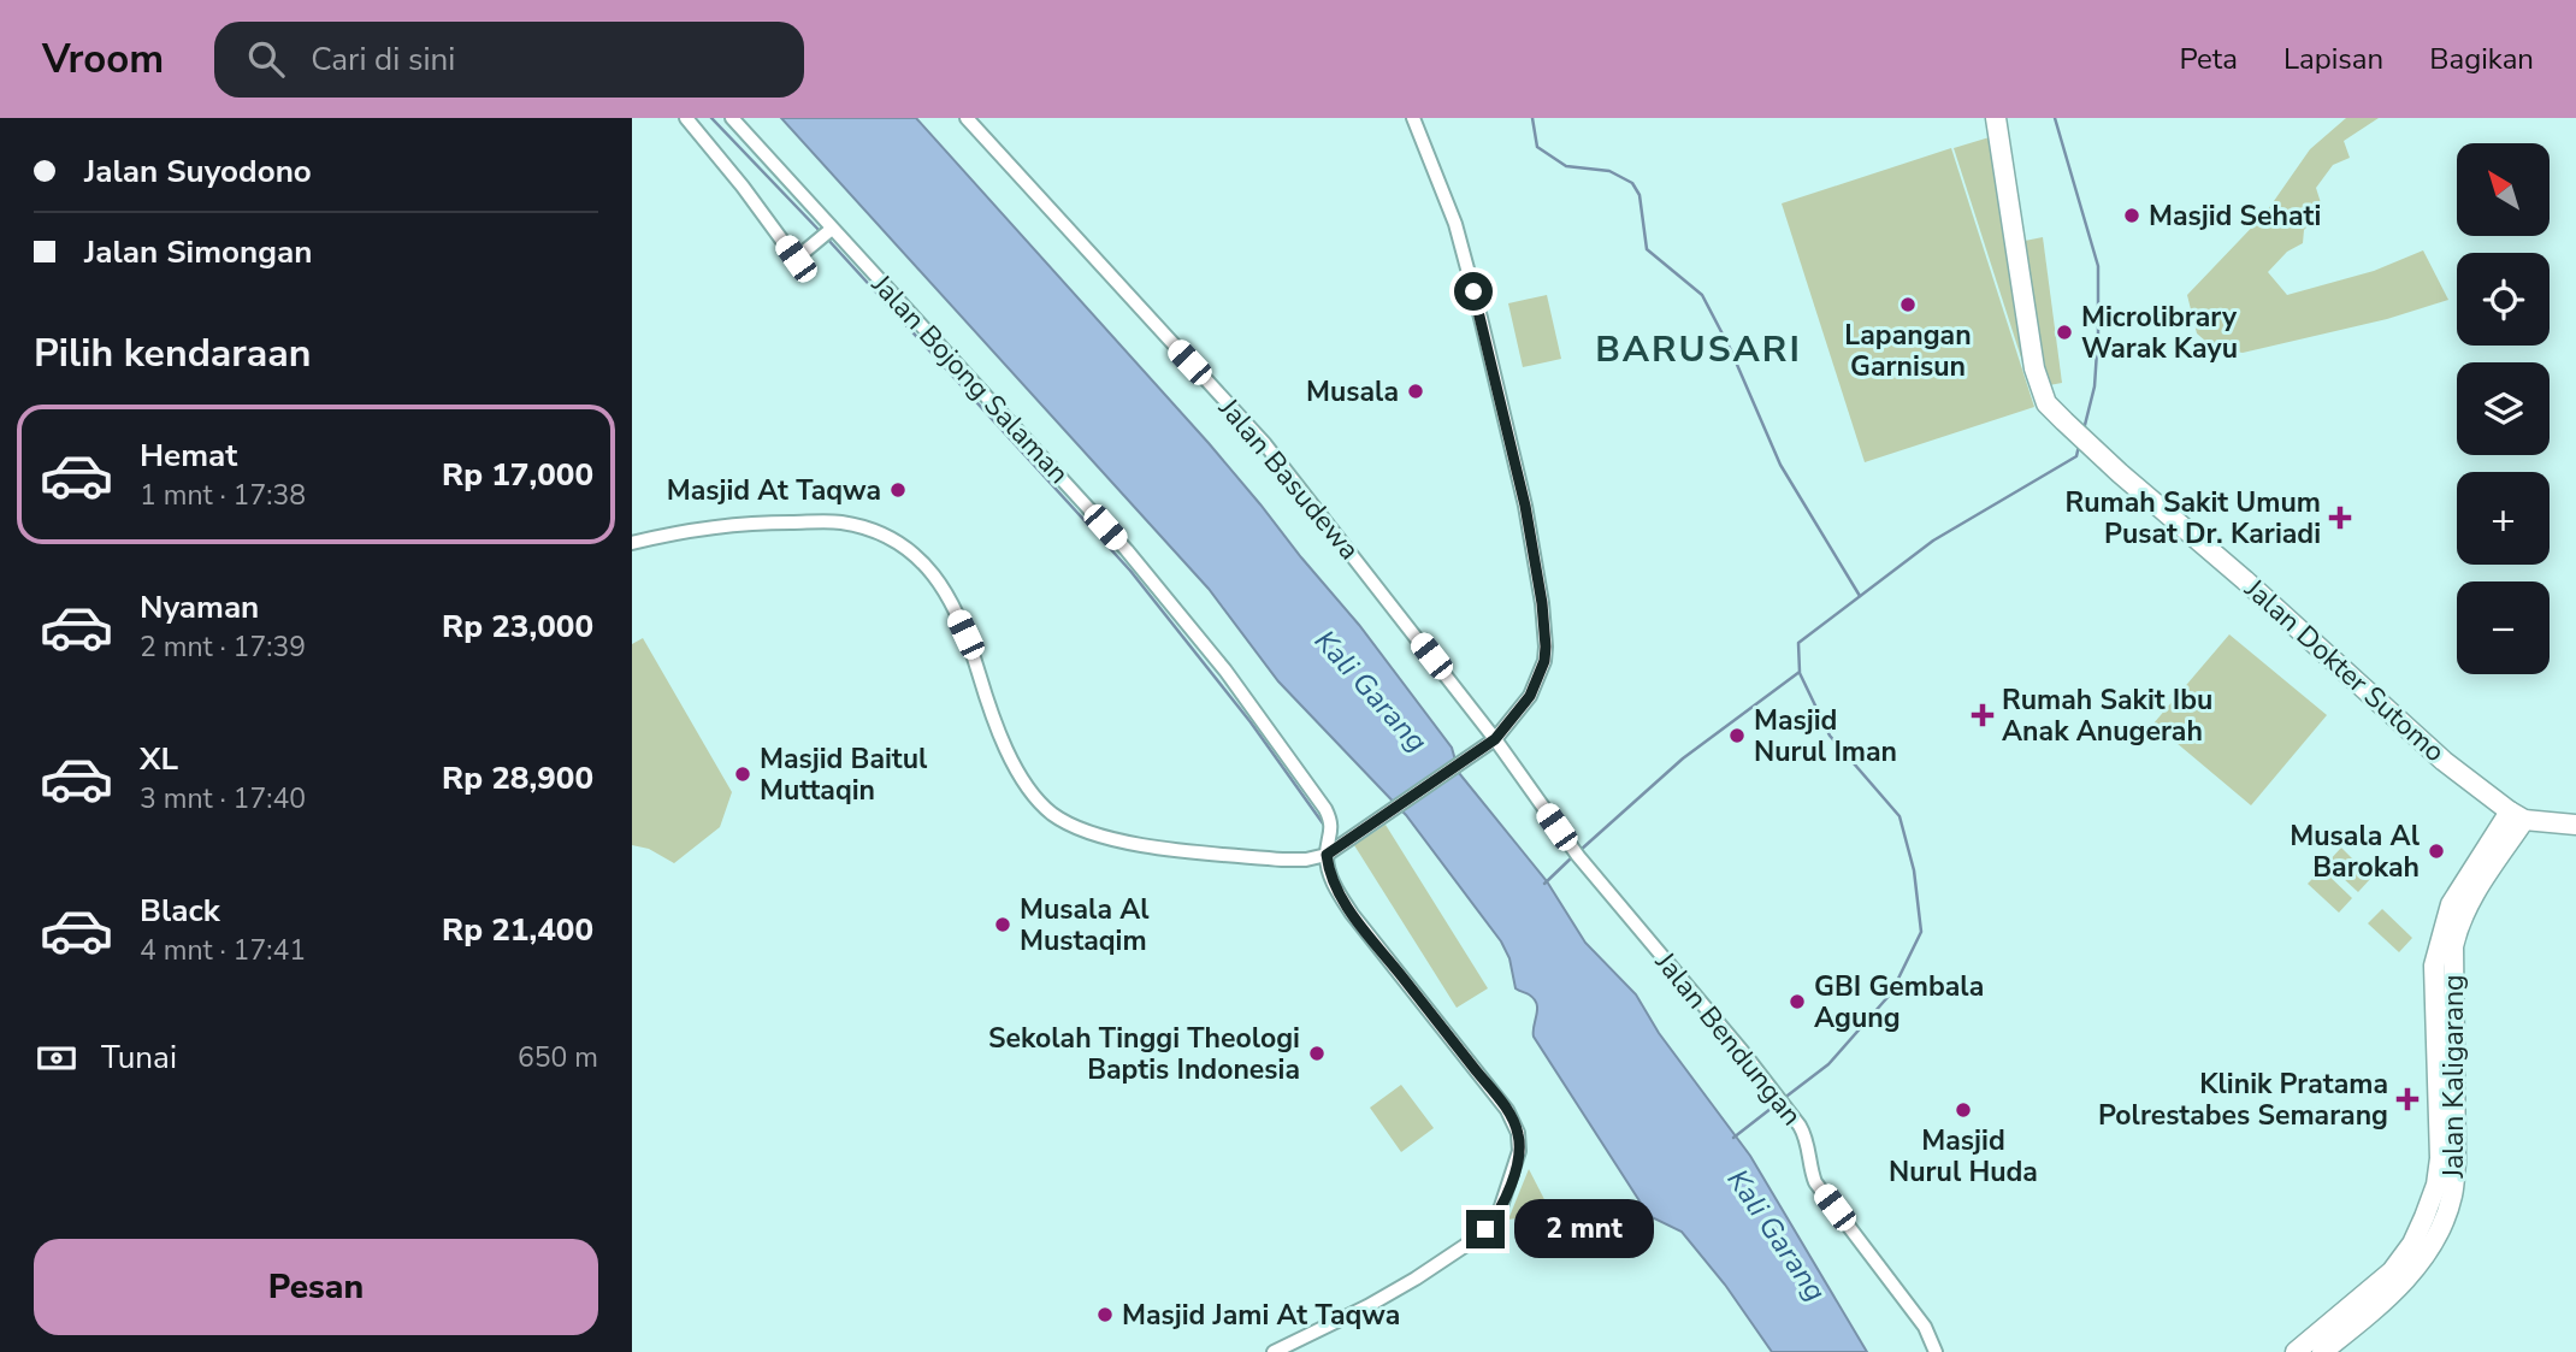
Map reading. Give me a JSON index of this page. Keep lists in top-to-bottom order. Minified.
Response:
{"streets":{"highway":["Jalan Dokter Sutomo","Jalan Kaligarang"],"street":["Jalan Bojong Salaman","Jalan Basudewa","Jalan Bendungan"]},"crossings":[["Jalan Basudewa","Jalan Bendungan"],["Jalan Dokter Sutomo","Jalan Kaligarang"]],"districts":["BARUSARI"],"water":["Kali Garang"],"places":{"other":["Masjid Sehati","Lapangan Garnisun","Microlibrary Warak Kayu","Musala","Masjid At Taqwa","Masjid Nurul Iman","Masjid Baitul Muttaqin","Musala Al Barokah","Musala Al Mustaqim","GBI Gembala Agung","Sekolah Tinggi Theologi Baptis Indonesia","Masjid Nurul Huda","Masjid Jami At Taqwa"],"health":["Rumah Sakit Umum Pusat Dr. Kariadi","Rumah Sakit Ibu Anak Anugerah","Klinik Pratama Polrestabes Semarang"]},"north":"top left","page":{"header":"Vroom","search":"Cari di sini","nav":["Peta","Lapisan","Bagikan"],"banner":["Jalan Suyodono","Jalan Simongan"],"map_buttons":["+","−"],"heading":"Pilih kendaraan","list":[{"name":"Hemat","note":"1 mnt · 17:38","value":"Rp 17,000"},{"name":"Nyaman","note":"2 mnt · 17:39","value":"Rp 23,000"},{"name":"XL","note":"3 mnt · 17:40","value":"Rp 28,900"},{"name":"Black","note":"4 mnt · 17:41","value":"Rp 21,400"}],"pay":["Tunai","650 m"],"bubble":"2 mnt","buttons":"Pesan"}}
